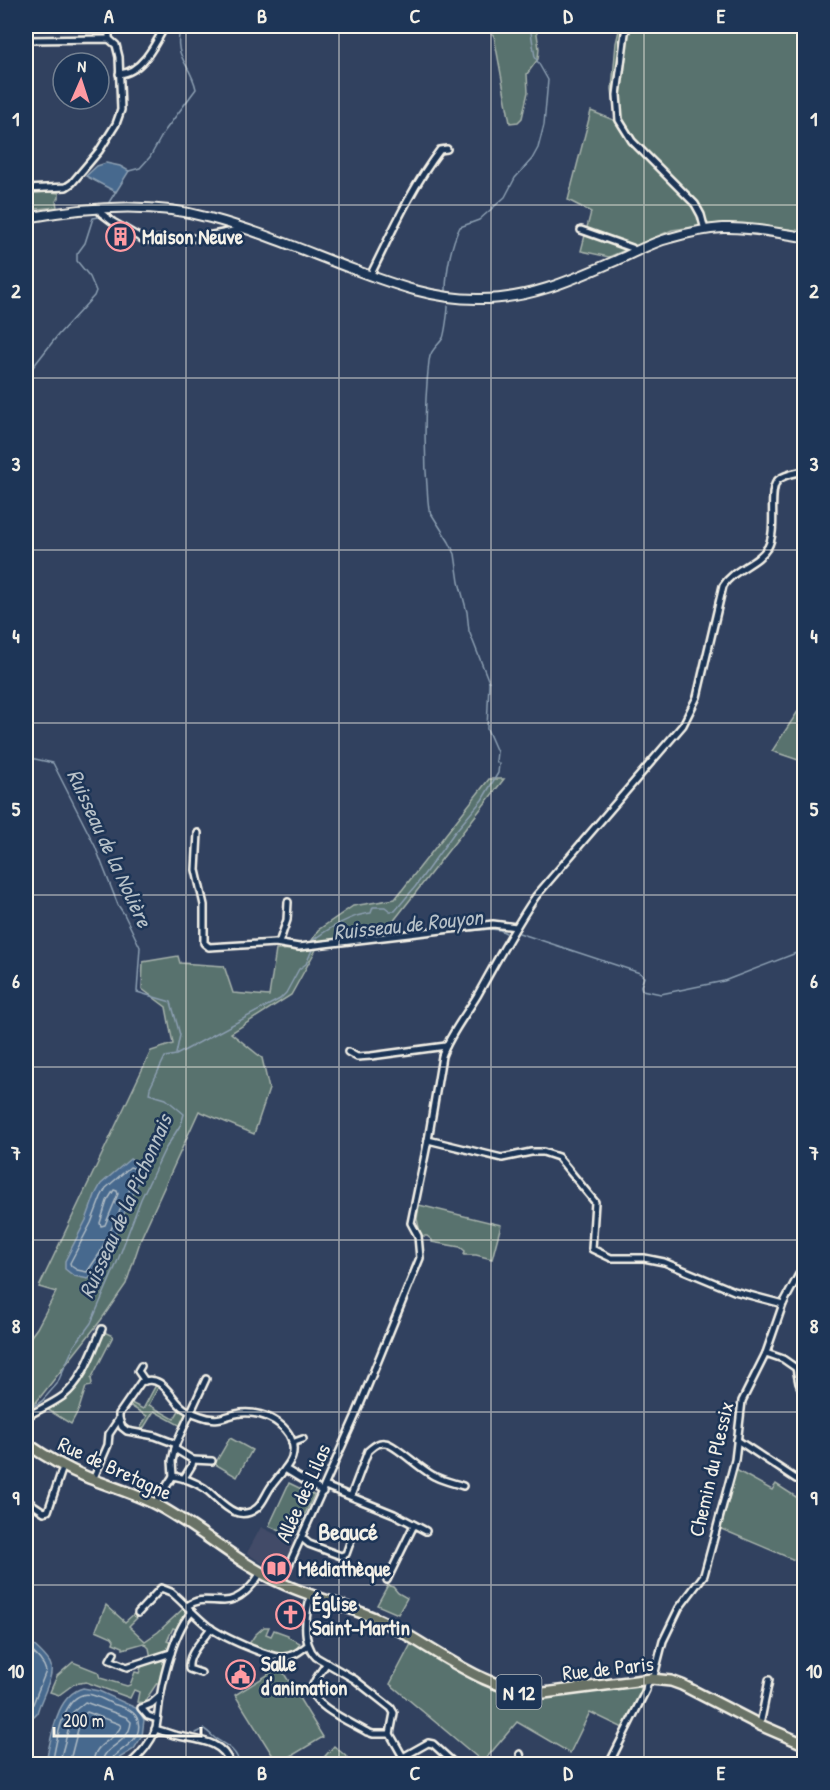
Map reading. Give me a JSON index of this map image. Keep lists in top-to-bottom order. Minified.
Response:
{"streets":{"main road":["Rue de Bretagne","Rue de Paris","N 12"],"street":["Chemin du Plessix","Allée des Lilas"]},"crossings":[["Rue de Bretagne","Allée des Lilas"],["Rue de Bretagne","Rue de Paris"],["Chemin du Plessix","Rue de Paris"],["Allée des Lilas","Rue de Paris"],["Rue de Paris","N 12"]],"districts":["Beaucé"],"water":["Ruisseau de la Nolière","Ruisseau de Rouyon","Ruisseau de la Pichonnais"],"places":{"building":["Maison Neuve"],"library":["Médiathèque"],"church":["Église Saint-Martin"],"public building":["Salle d'animation"]},"scale_bar":"200 m","north":"top","grid":{"columns":["A","B","C","D","E"],"rows":["1","2","3","4","5","6","7","8","9","10"]}}
